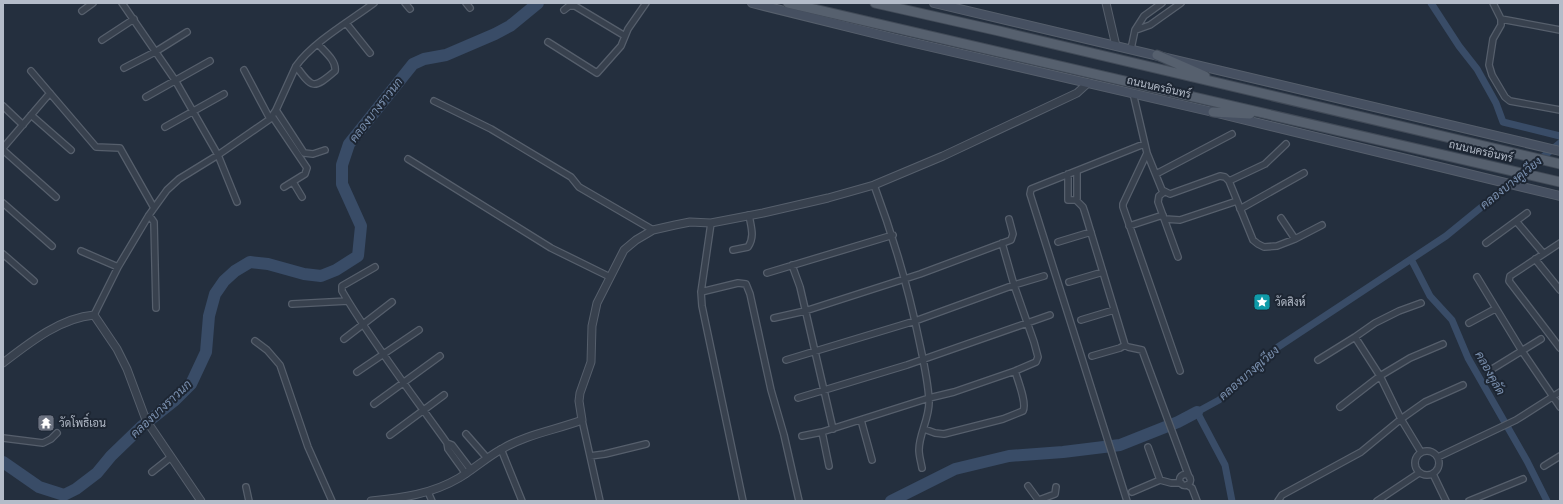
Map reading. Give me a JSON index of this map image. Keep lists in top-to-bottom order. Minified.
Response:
{"streets":{"main road":["ถนนนครอินทร์"]},"water":["คลองบางราวนก","คลองบางคูเวียง","คลองคูลัด"],"places":{"place":["วัดสิงห์"],"temple":["วัดโพธิ์เอน"]}}
